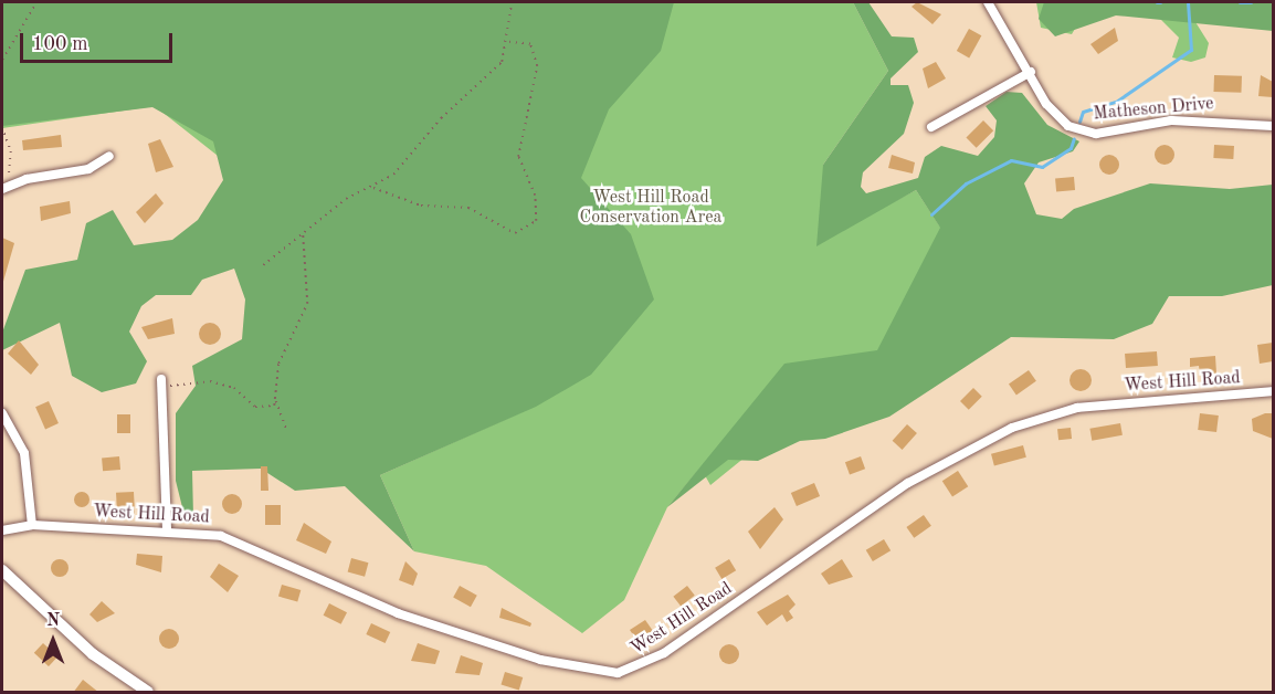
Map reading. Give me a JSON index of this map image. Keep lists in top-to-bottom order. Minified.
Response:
{"streets":{"street":["Matheson Drive","West Hill Road"]},"parks":["West Hill Road Conservation Area"],"scale_bar":"100 m","north":"top"}
